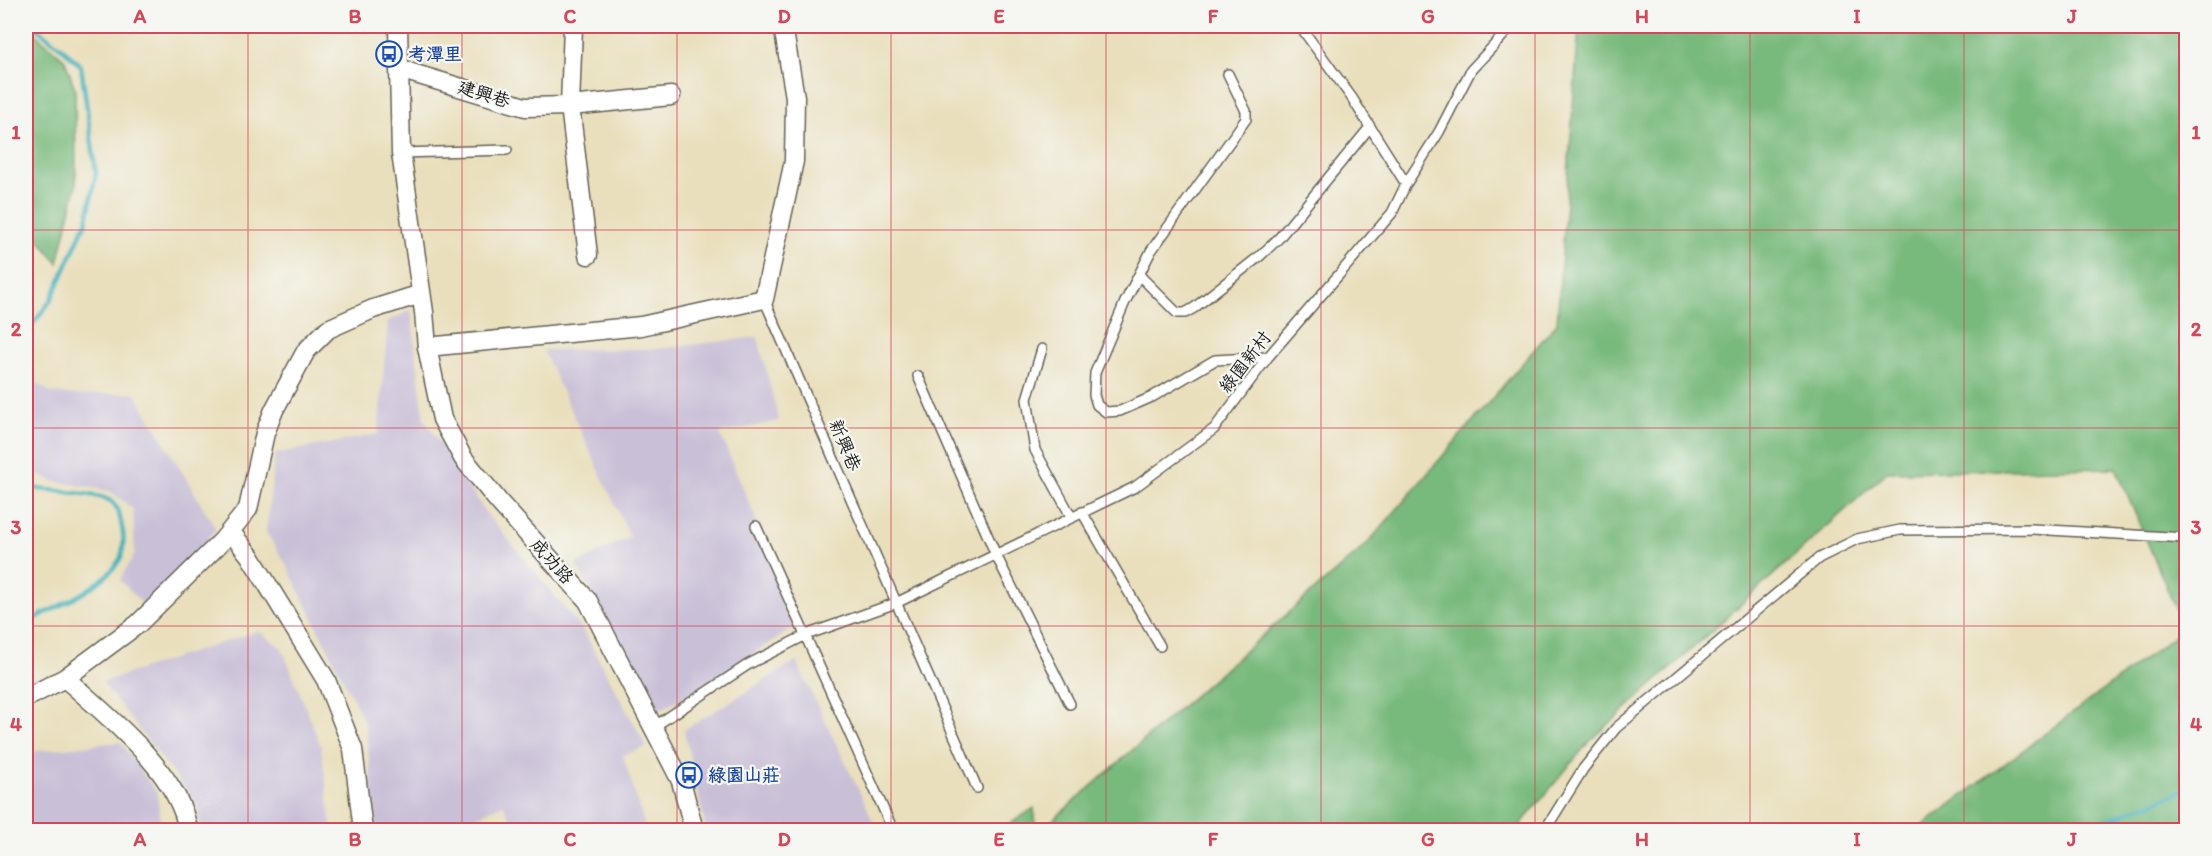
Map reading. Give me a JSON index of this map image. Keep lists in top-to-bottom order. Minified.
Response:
{"streets":{"street":["建興巷","成功路"],"lane":["綠園新村","新興巷"]},"crossings":[["建興巷","成功路"]],"places":{"bus stop":["考潭里","綠園山莊"]},"grid":{"columns":["A","B","C","D","E","F","G","H","I","J"],"rows":["1","2","3","4"]}}
